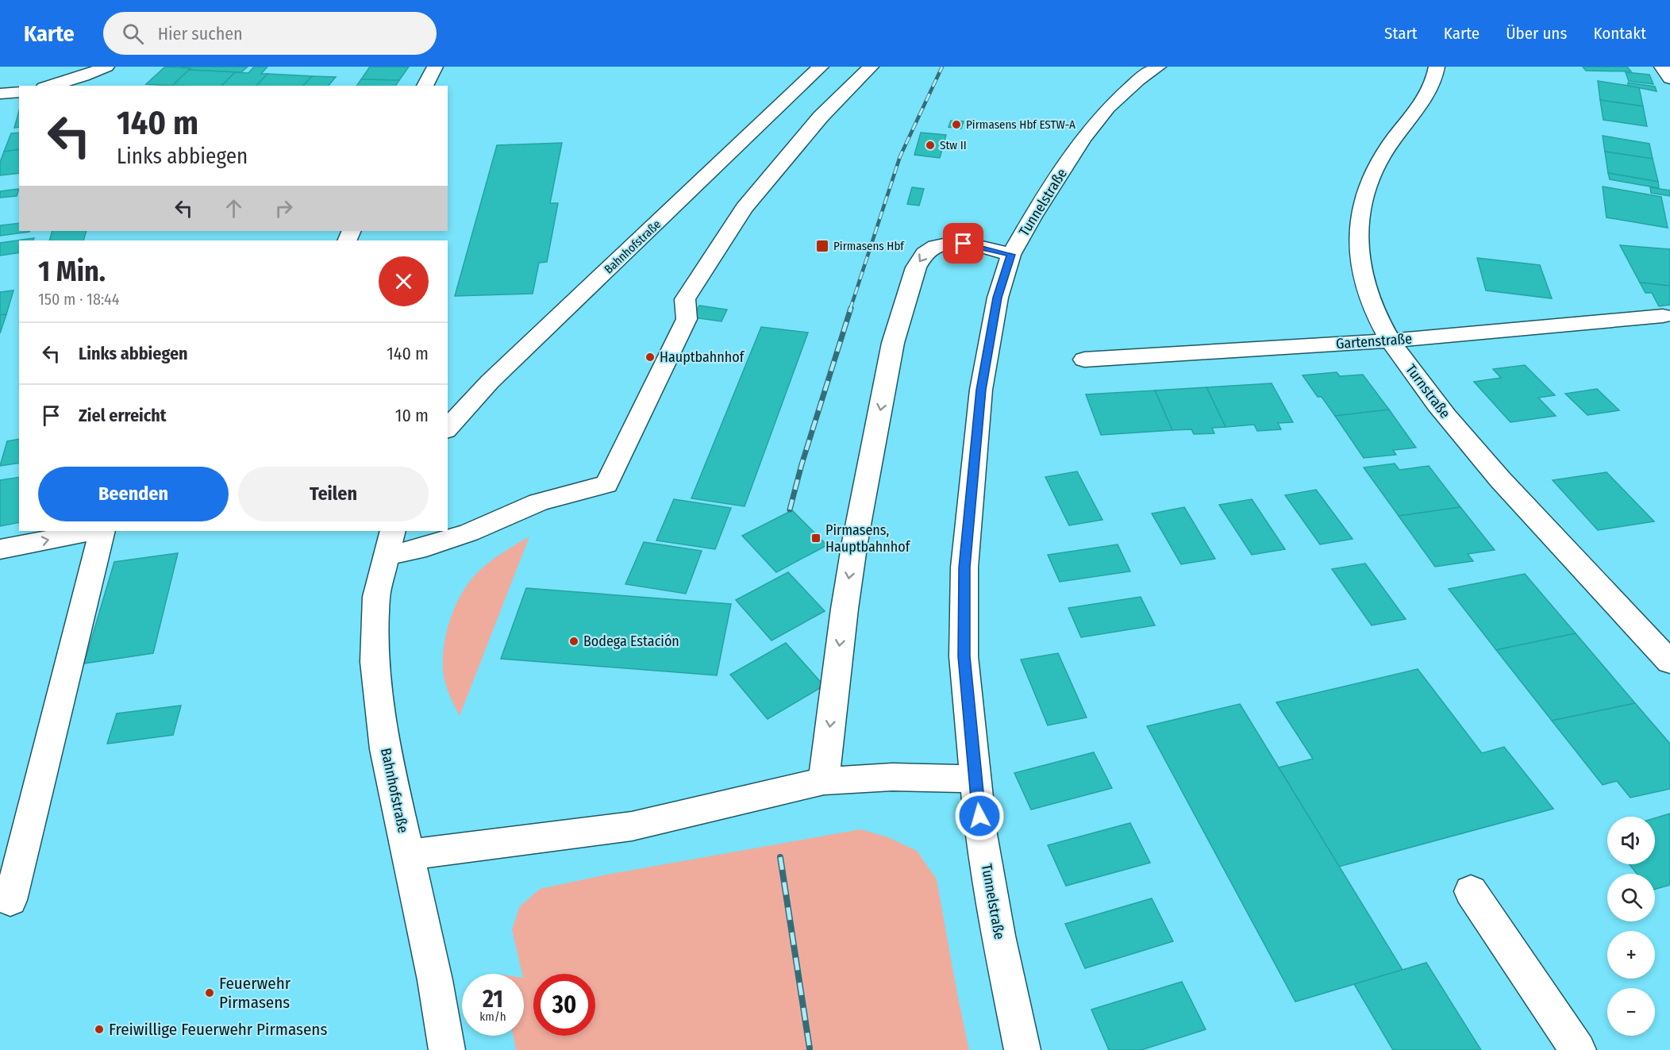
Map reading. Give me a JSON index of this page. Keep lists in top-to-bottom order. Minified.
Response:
{"streets":{"street":["Tunnelstraße","Bahnhofstraße","Gartenstraße","Turnstraße"]},"crossings":[["Gartenstraße","Turnstraße"]],"places":{"other":["Pirmasens Hbf ESTW-A","Stw II","Hauptbahnhof","Bodega Estación","Feuerwehr Pirmasens","Freiwillige Feuerwehr Pirmasens"],"transit":["Pirmasens Hbf","Pirmasens, Hauptbahnhof"]},"page":{"header":"Karte","search":"Hier suchen","nav":["Start","Karte","Über uns","Kontakt"],"turn":["140 m","Links abbiegen"],"heading":["1 Min.","150 m · 18:44"],"list":[{"name":"Links abbiegen","value":"140 m"},{"name":"Ziel erreicht","value":"10 m"}],"buttons":["Beenden","Teilen"],"map_buttons":["+","−"],"speed":"21 km/h","limit":"30"}}
